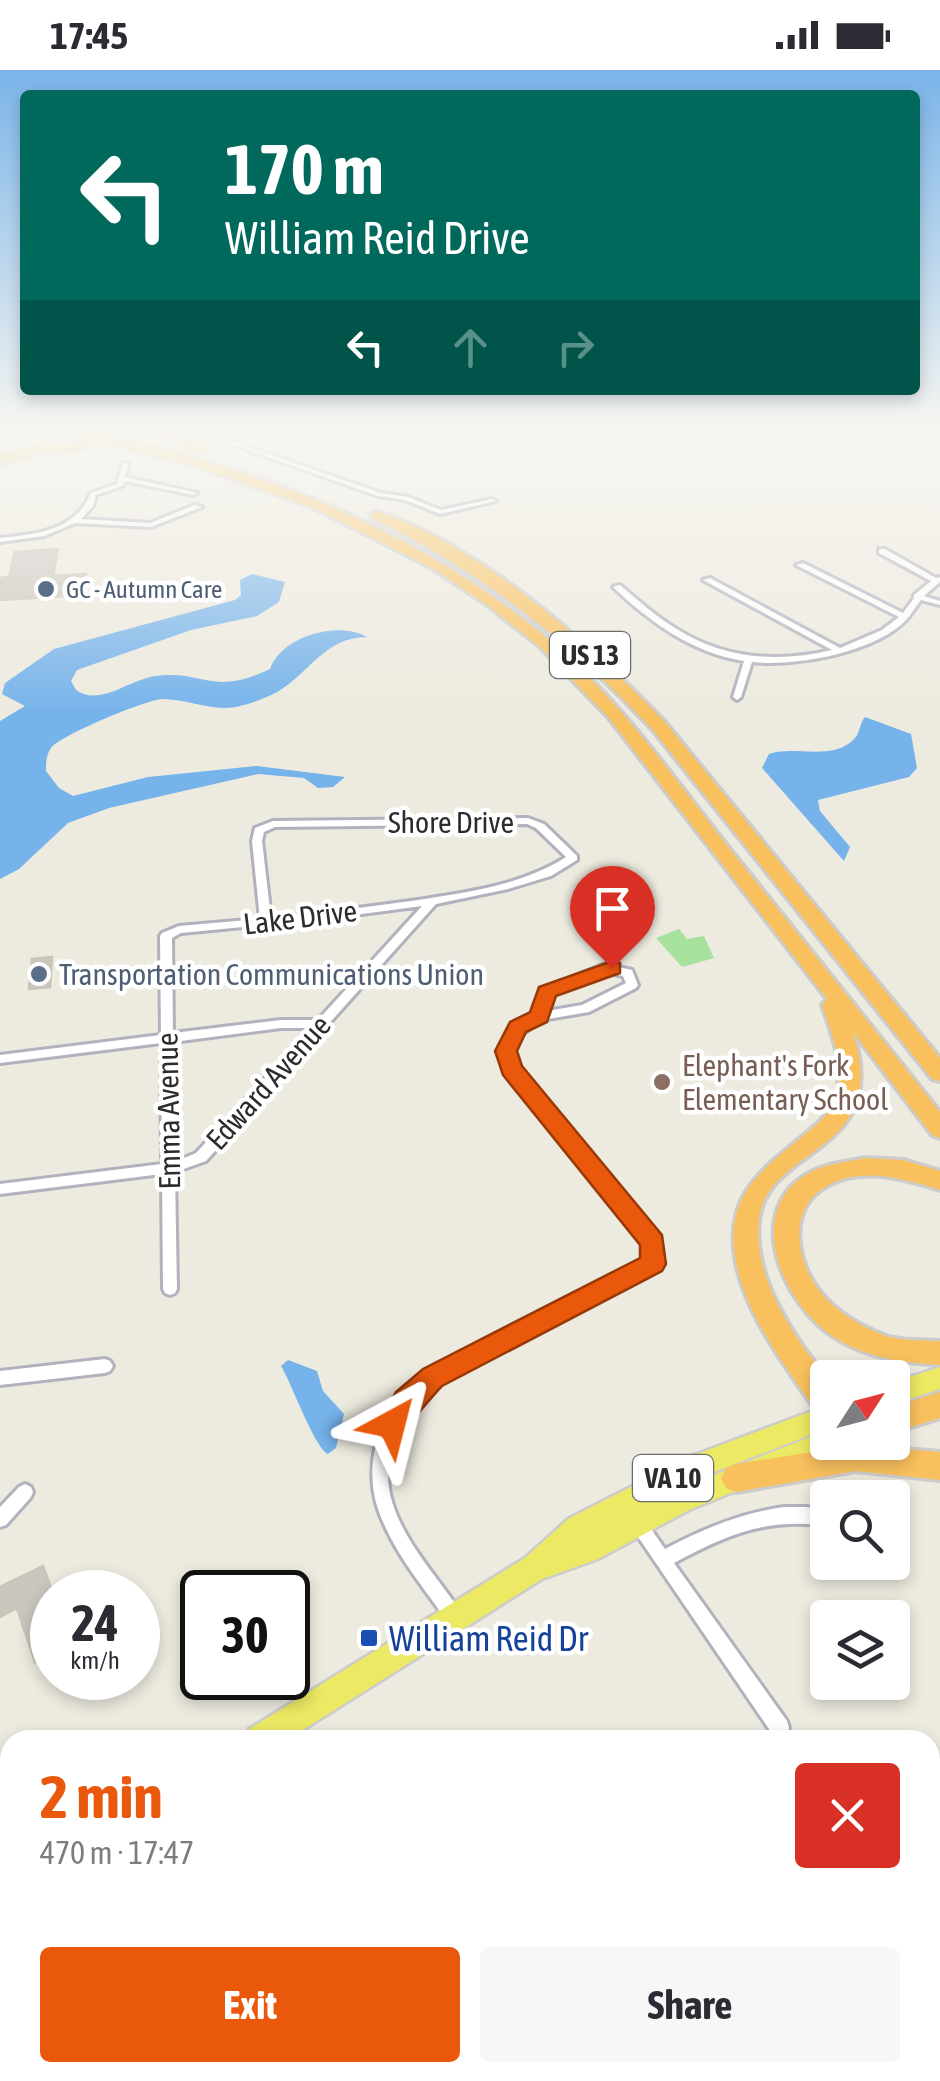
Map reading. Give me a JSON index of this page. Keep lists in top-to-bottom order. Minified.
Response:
{"streets":{"highway":["US 13"],"main road":["VA 10"],"street":["Shore Drive","Lake Drive","Edward Avenue","Emma Avenue"]},"crossings":[["Shore Drive","Lake Drive"],["Shore Drive","Edward Avenue"],["Lake Drive","Edward Avenue"],["Lake Drive","Emma Avenue"],["Edward Avenue","Emma Avenue"]],"places":{"other":["GC - Autumn Care","Transportation Communications Union","Elephant's Fork Elementary School"],"transit":["William Reid Dr"]},"north":"top right","page":{"status":"17:45","turn":["170 m","William Reid Drive"],"speed":"24 km/h","limit":"30","heading":["2 min","470 m · 17:47"],"buttons":["Exit","Share"]}}
